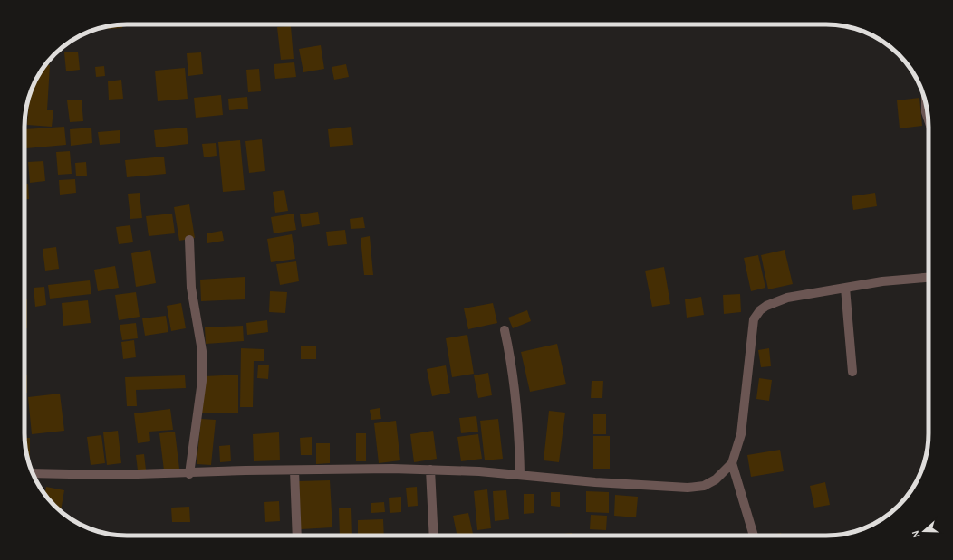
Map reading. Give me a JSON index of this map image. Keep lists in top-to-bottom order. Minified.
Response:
{"north":"left"}
